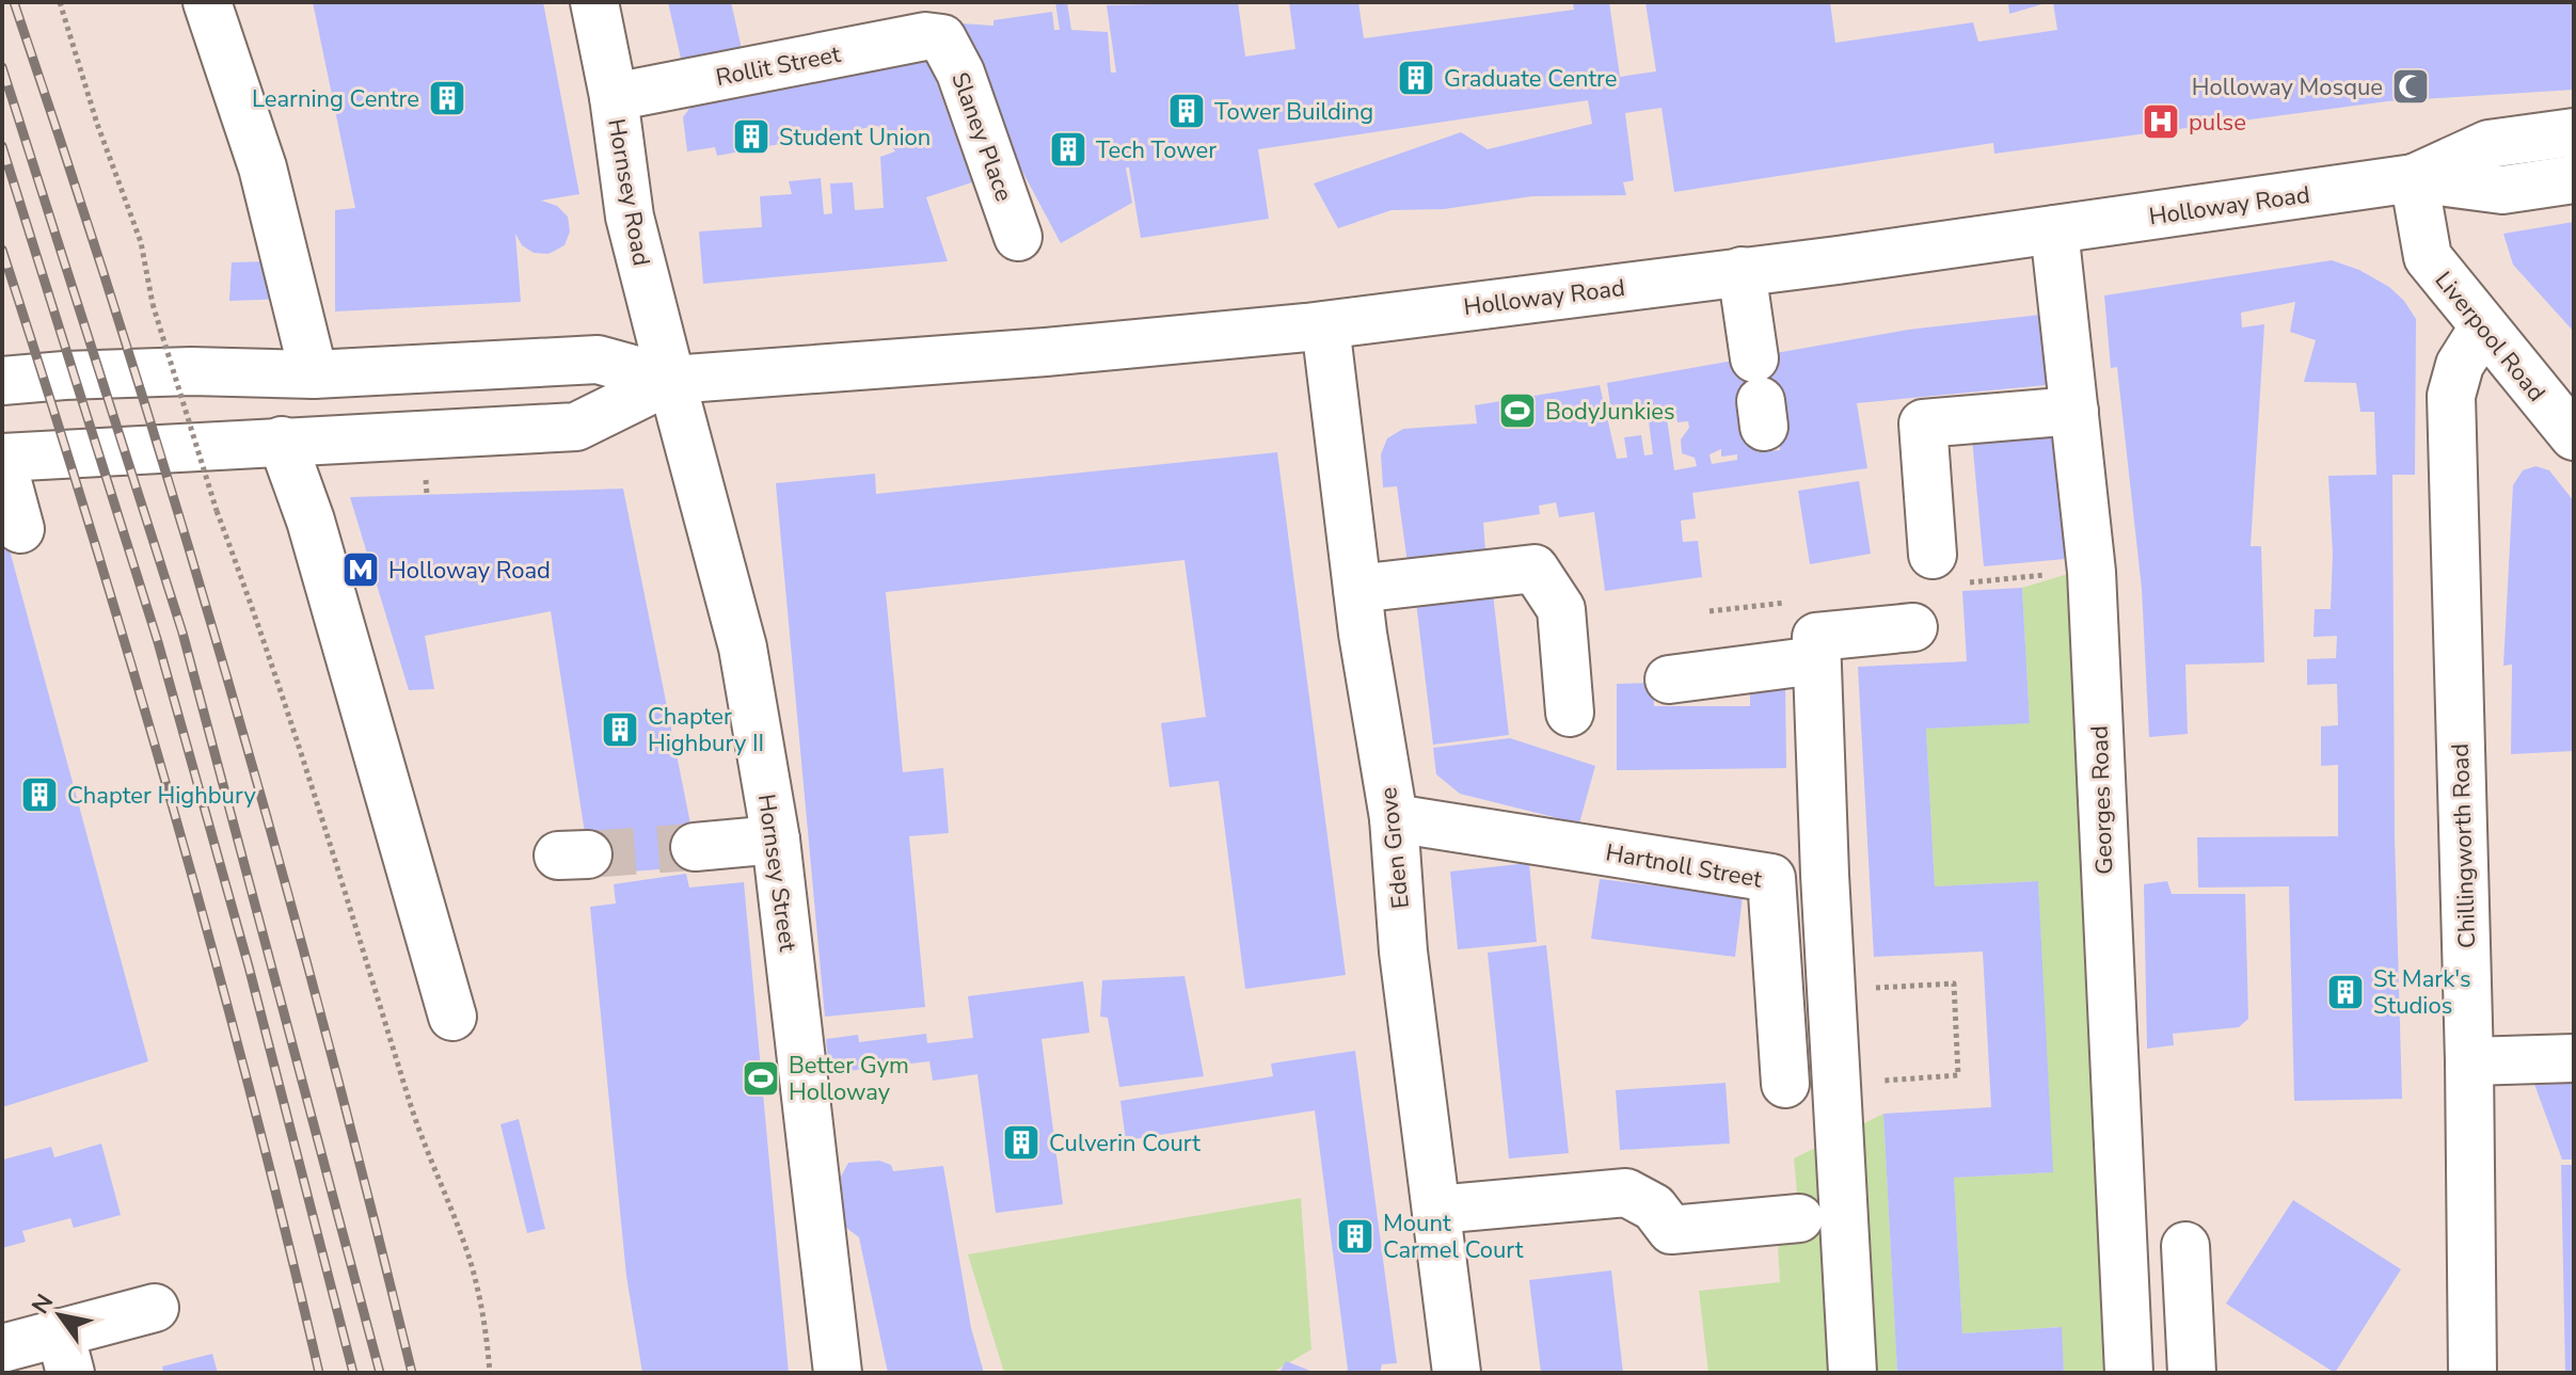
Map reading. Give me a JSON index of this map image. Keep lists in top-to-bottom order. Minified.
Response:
{"streets":{"main road":["Rollit Street","Slaney Place","Hornsey Road","Holloway Road","Liverpool Road","Georges Road","Chillingworth Road","Eden Grove","Hartnoll Street","Hornsey Street"]},"crossings":[["Rollit Street","Slaney Place"],["Rollit Street","Hornsey Road"],["Hornsey Road","Holloway Road"],["Hornsey Road","Hornsey Street"],["Holloway Road","Liverpool Road"],["Holloway Road","Georges Road"],["Holloway Road","Eden Grove"],["Holloway Road","Hornsey Street"],["Liverpool Road","Chillingworth Road"],["Eden Grove","Hartnoll Street"]],"places":{"building":["Graduate Centre","Learning Centre","Tower Building","Student Union","Tech Tower","Chapter Highbury II","Chapter Highbury","St Mark's Studios","Culverin Court","Mount Carmel Court"],"mosque":["Holloway Mosque"],"hospital":["pulse"],"sports":["BodyJunkies","Better Gym Holloway"],"metro station":["Holloway Road"]},"north":"top left"}
